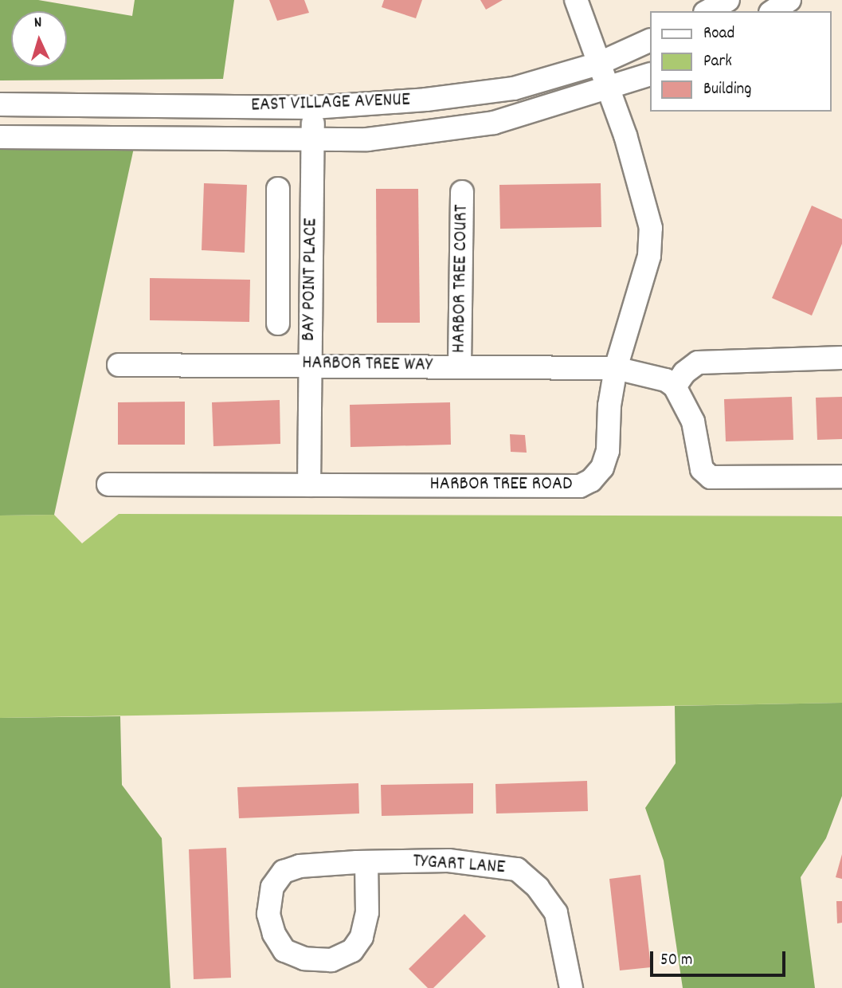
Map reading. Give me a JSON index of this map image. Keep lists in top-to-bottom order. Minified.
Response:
{"streets":{"street":["EAST VILLAGE AVENUE","HARBOR TREE COURT","BAY POINT PLACE","HARBOR TREE WAY","HARBOR TREE ROAD","TYGART LANE"]},"crossings":[["EAST VILLAGE AVENUE","BAY POINT PLACE"],["EAST VILLAGE AVENUE","HARBOR TREE ROAD"],["HARBOR TREE COURT","HARBOR TREE WAY"],["BAY POINT PLACE","HARBOR TREE WAY"],["BAY POINT PLACE","HARBOR TREE ROAD"],["HARBOR TREE WAY","HARBOR TREE ROAD"]],"legend":["Road","Park","Building"],"scale_bar":"50 m","north":"top"}
